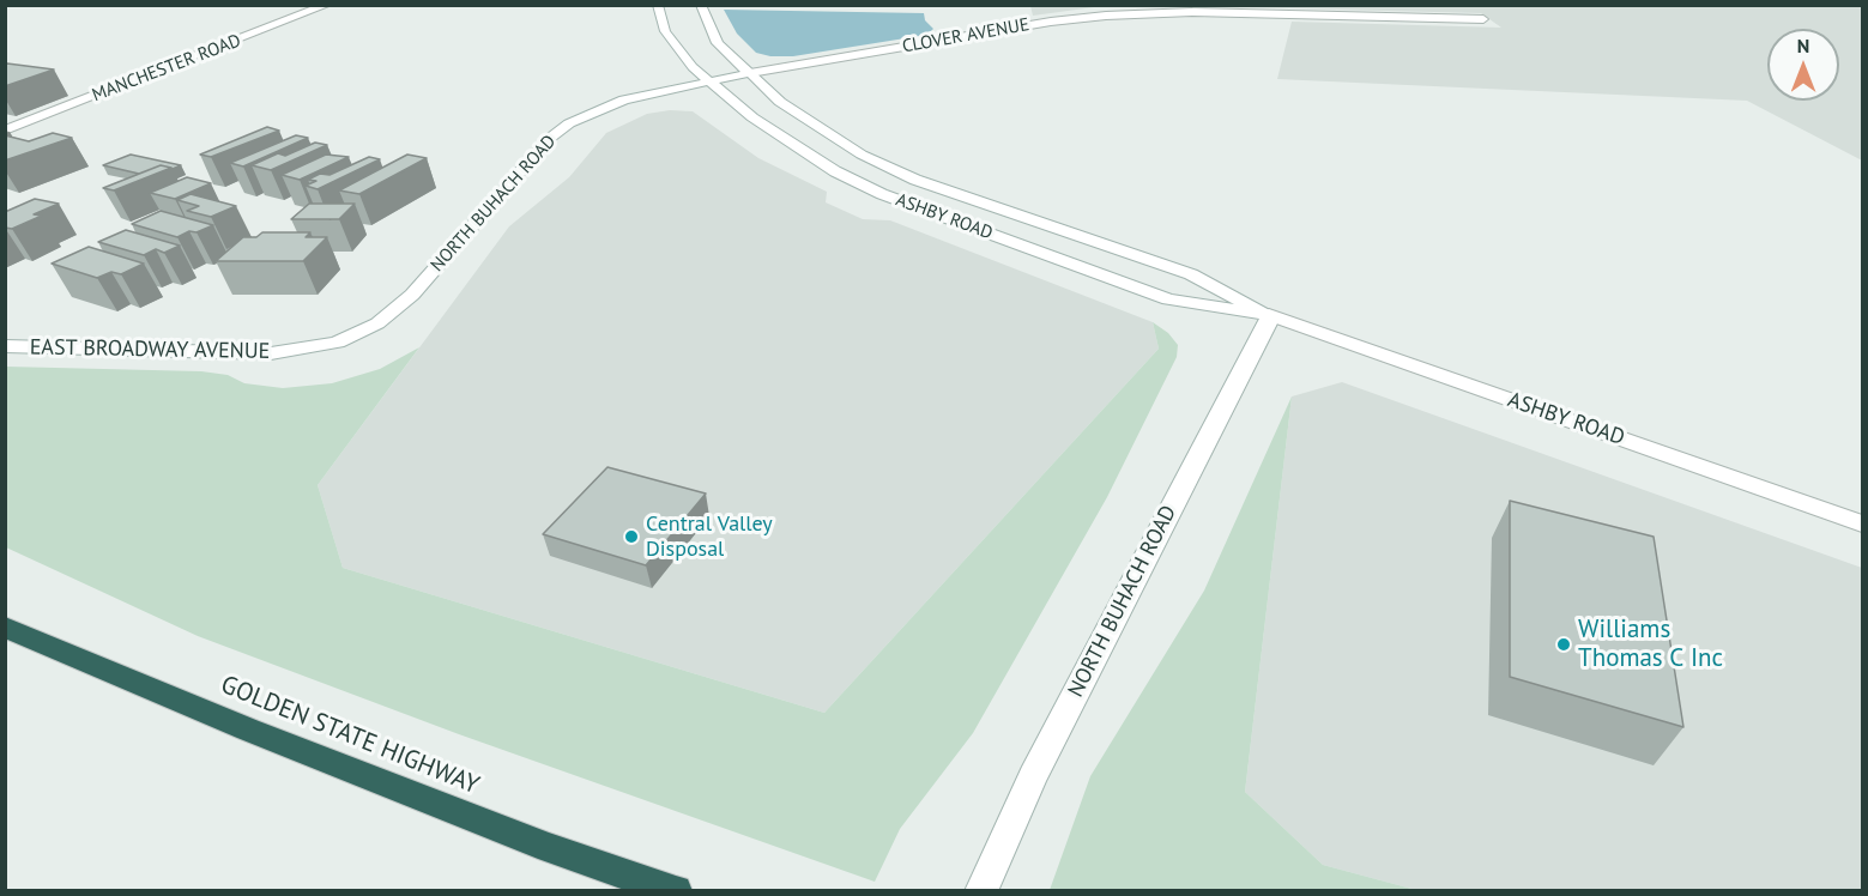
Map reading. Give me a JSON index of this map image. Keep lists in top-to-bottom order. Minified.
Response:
{"streets":{"highway":["GOLDEN STATE HIGHWAY"],"main road":["CLOVER AVENUE","MANCHESTER ROAD","NORTH BUHACH ROAD","ASHBY ROAD","EAST BROADWAY AVENUE"]},"crossings":[["CLOVER AVENUE","NORTH BUHACH ROAD"],["CLOVER AVENUE","ASHBY ROAD"],["NORTH BUHACH ROAD","ASHBY ROAD"],["NORTH BUHACH ROAD","EAST BROADWAY AVENUE"]],"places":["Central Valley Disposal","Williams Thomas C Inc"],"north":"top"}
